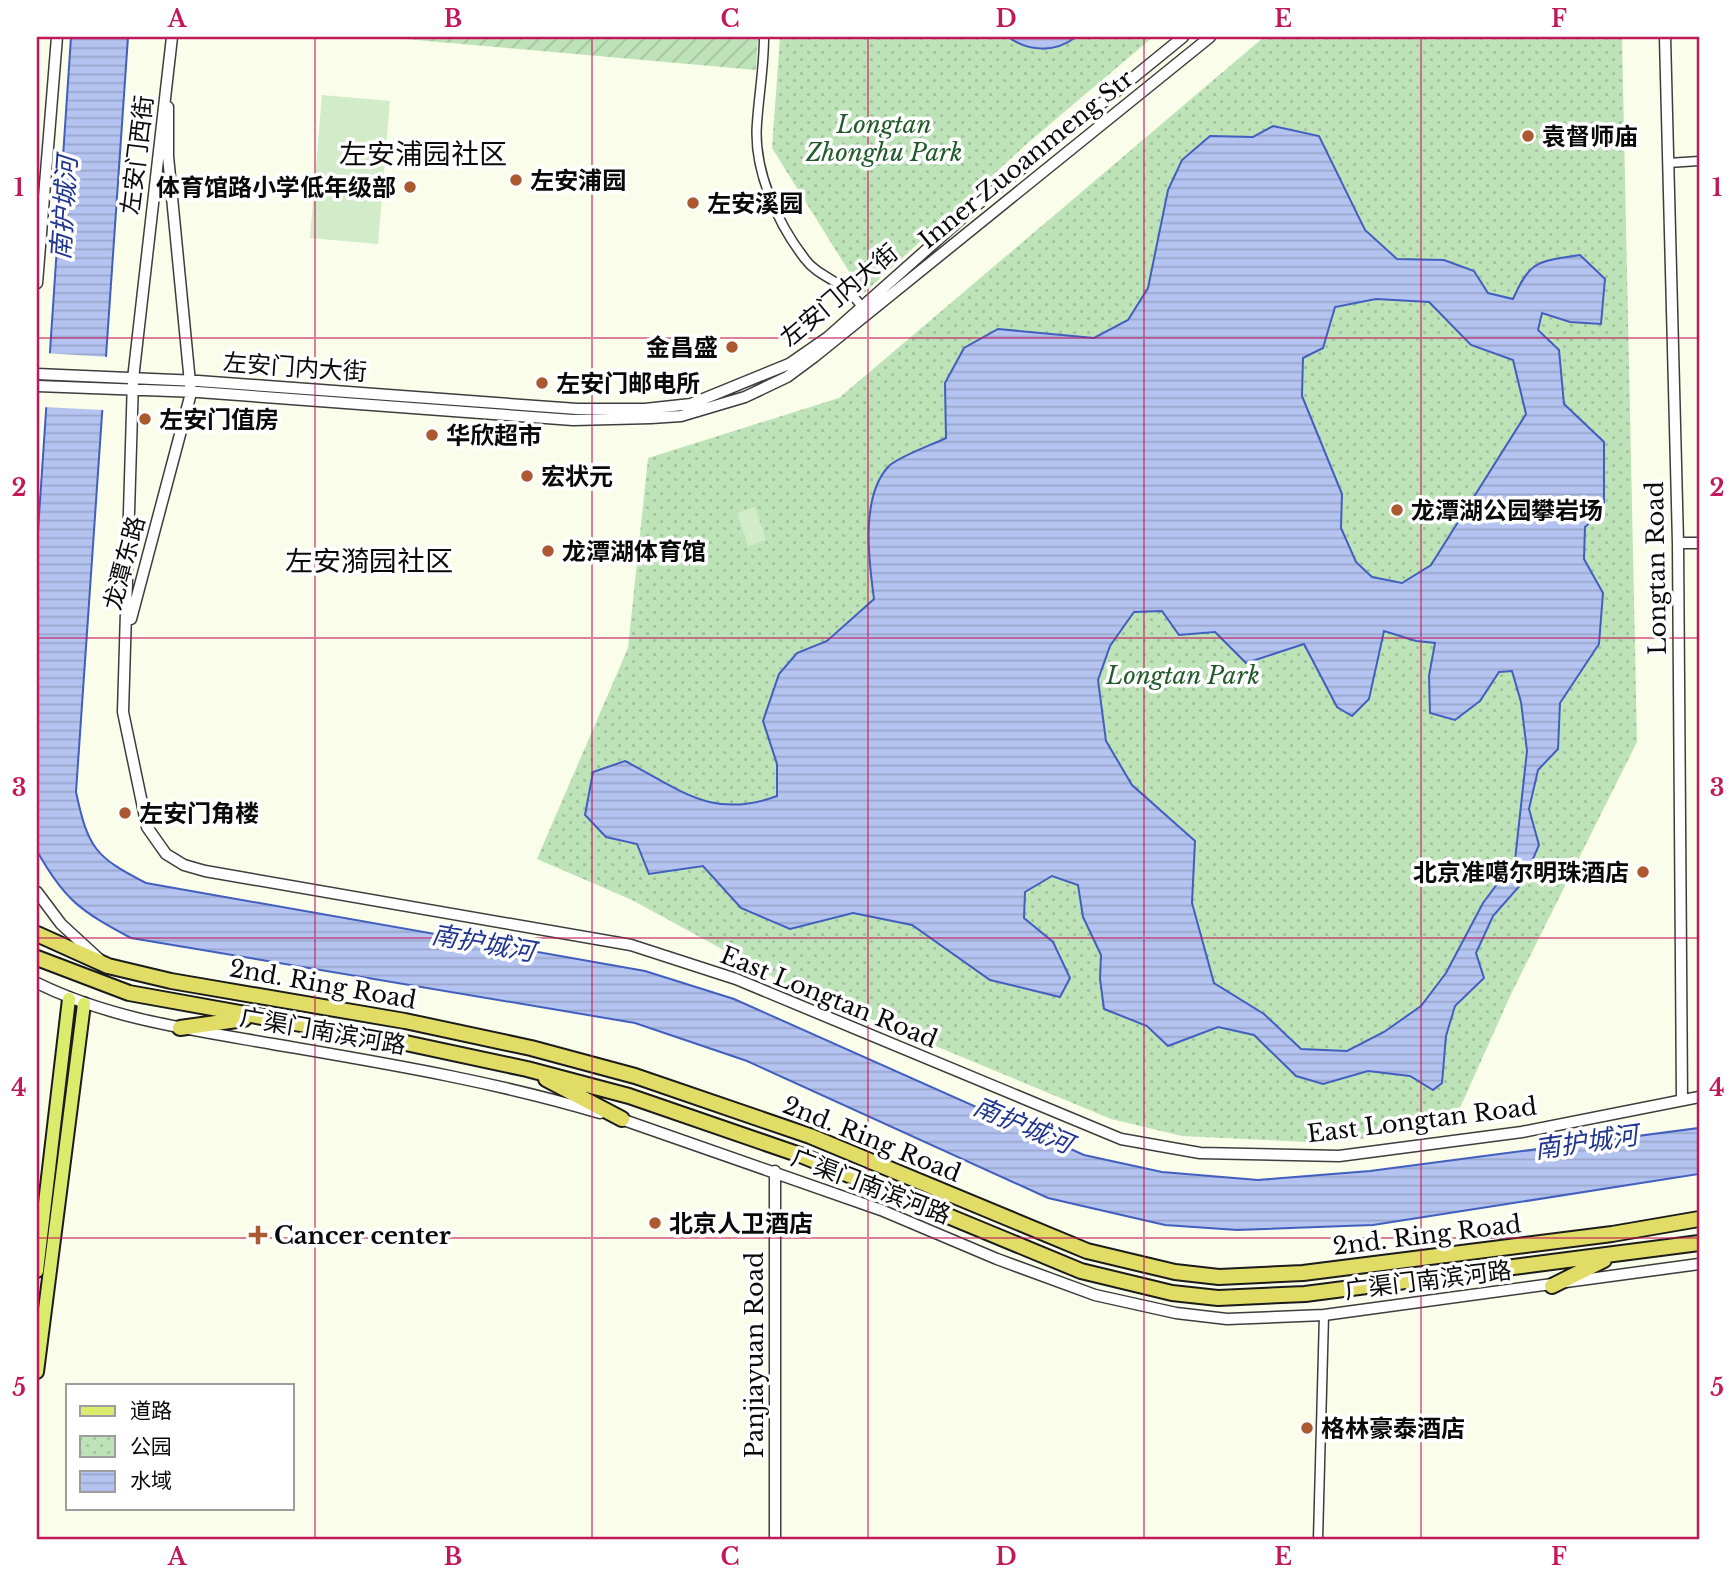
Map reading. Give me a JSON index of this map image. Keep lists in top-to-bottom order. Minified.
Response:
{"streets":{"highway":["2nd. Ring Road"],"street":["左安门西街","Inner Zuoanmeng Str","左安门内大街","龙潭东路","Longtan Road","East Longtan Road","广渠门南滨河路","Panjiayuan Road"]},"crossings":[["左安门西街","左安门内大街"],["左安门西街","龙潭东路"],["Inner Zuoanmeng Str","左安门内大街"],["左安门内大街","龙潭东路"],["龙潭东路","East Longtan Road"],["Longtan Road","East Longtan Road"],["广渠门南滨河路","Panjiayuan Road"]],"districts":["左安浦园社区","左安漪园社区"],"water":["南护城河"],"parks":["Longtan Zhonghu Park","Longtan Park"],"places":{"other":["袁督师庙","左安浦园","体育馆路小学低年级部","左安溪园","金昌盛","左安门邮电所","左安门值房","华欣超市","宏状元","龙潭湖公园攀岩场","龙潭湖体育馆","左安门角楼","北京准噶尔明珠酒店","北京人卫酒店","格林豪泰酒店"],"health":["Cancer center"]},"legend":["道路","公园","水域"],"grid":{"columns":["A","B","C","D","E","F"],"rows":["1","2","3","4","5"]}}
